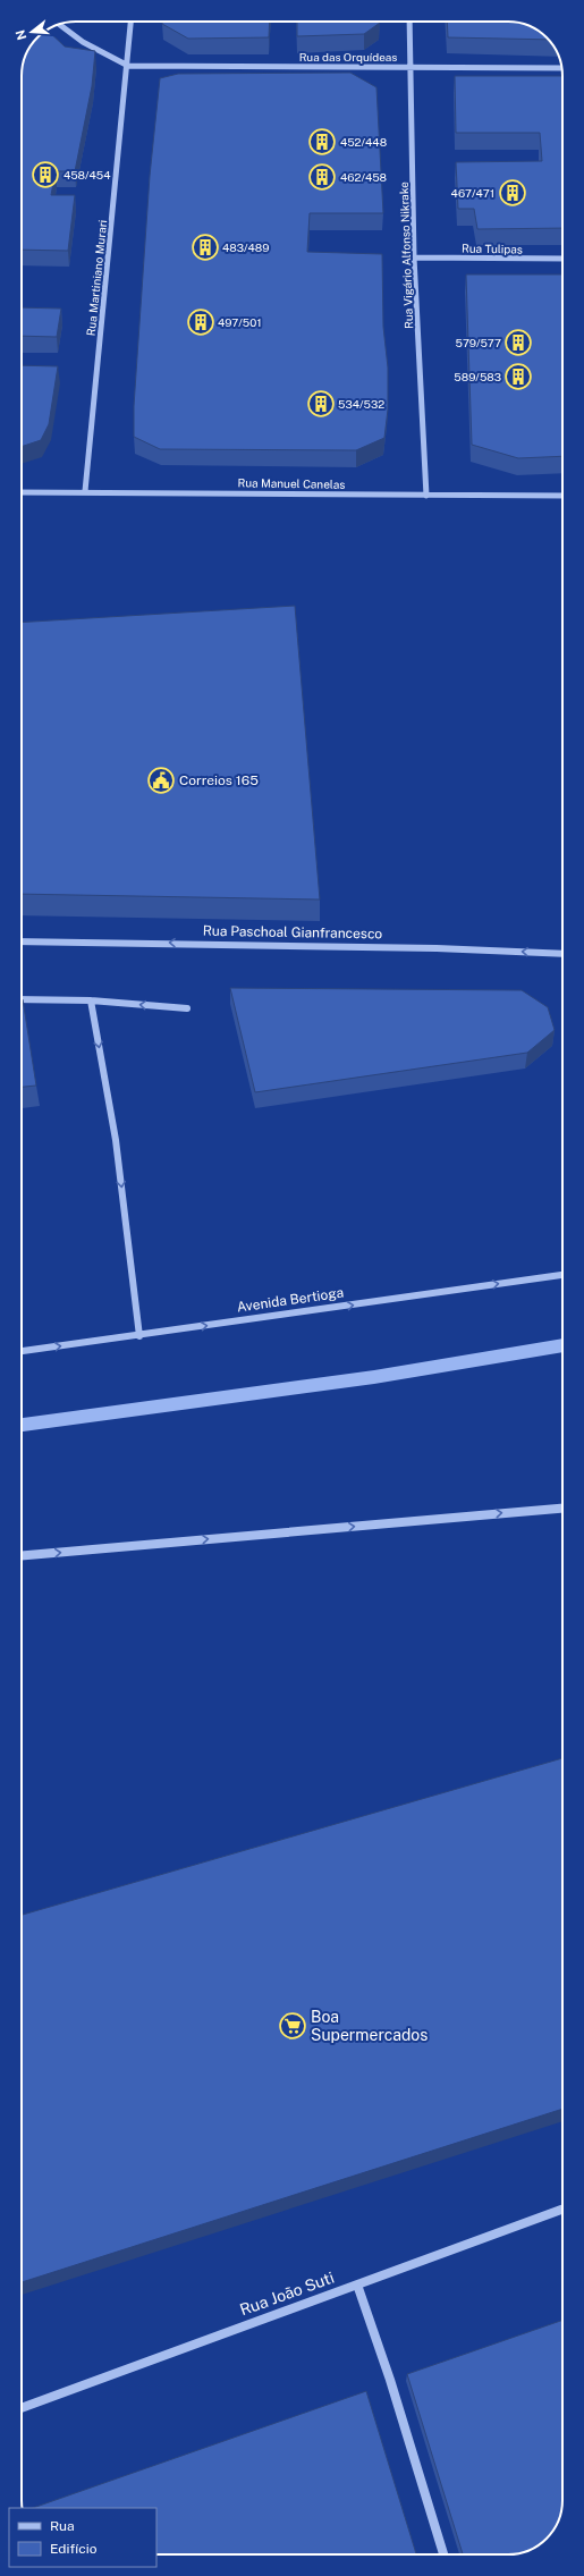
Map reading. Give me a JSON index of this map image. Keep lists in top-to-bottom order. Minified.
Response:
{"streets":{"street":["Rua das Orquídeas","Rua Tulipas","Rua Vigário Alfonso Nikrake","Rua Martiniano Murari","Rua Manuel Canelas","Rua Paschoal Gianfrancesco","Avenida Bertioga","Rua João Suti"]},"crossings":[["Rua das Orquídeas","Rua Vigário Alfonso Nikrake"],["Rua das Orquídeas","Rua Martiniano Murari"],["Rua Tulipas","Rua Vigário Alfonso Nikrake"],["Rua Vigário Alfonso Nikrake","Rua Manuel Canelas"],["Rua Martiniano Murari","Rua Manuel Canelas"]],"one_way":["Avenida Bertioga"],"places":{"building":["452/448","458/454","462/458","467/471","483/489","497/501","579/577","589/583","534/532"],"public building":["Correios 165"],"supermarket":["Boa Supermercados"]},"legend":["Rua","Edifício"],"north":"left"}
